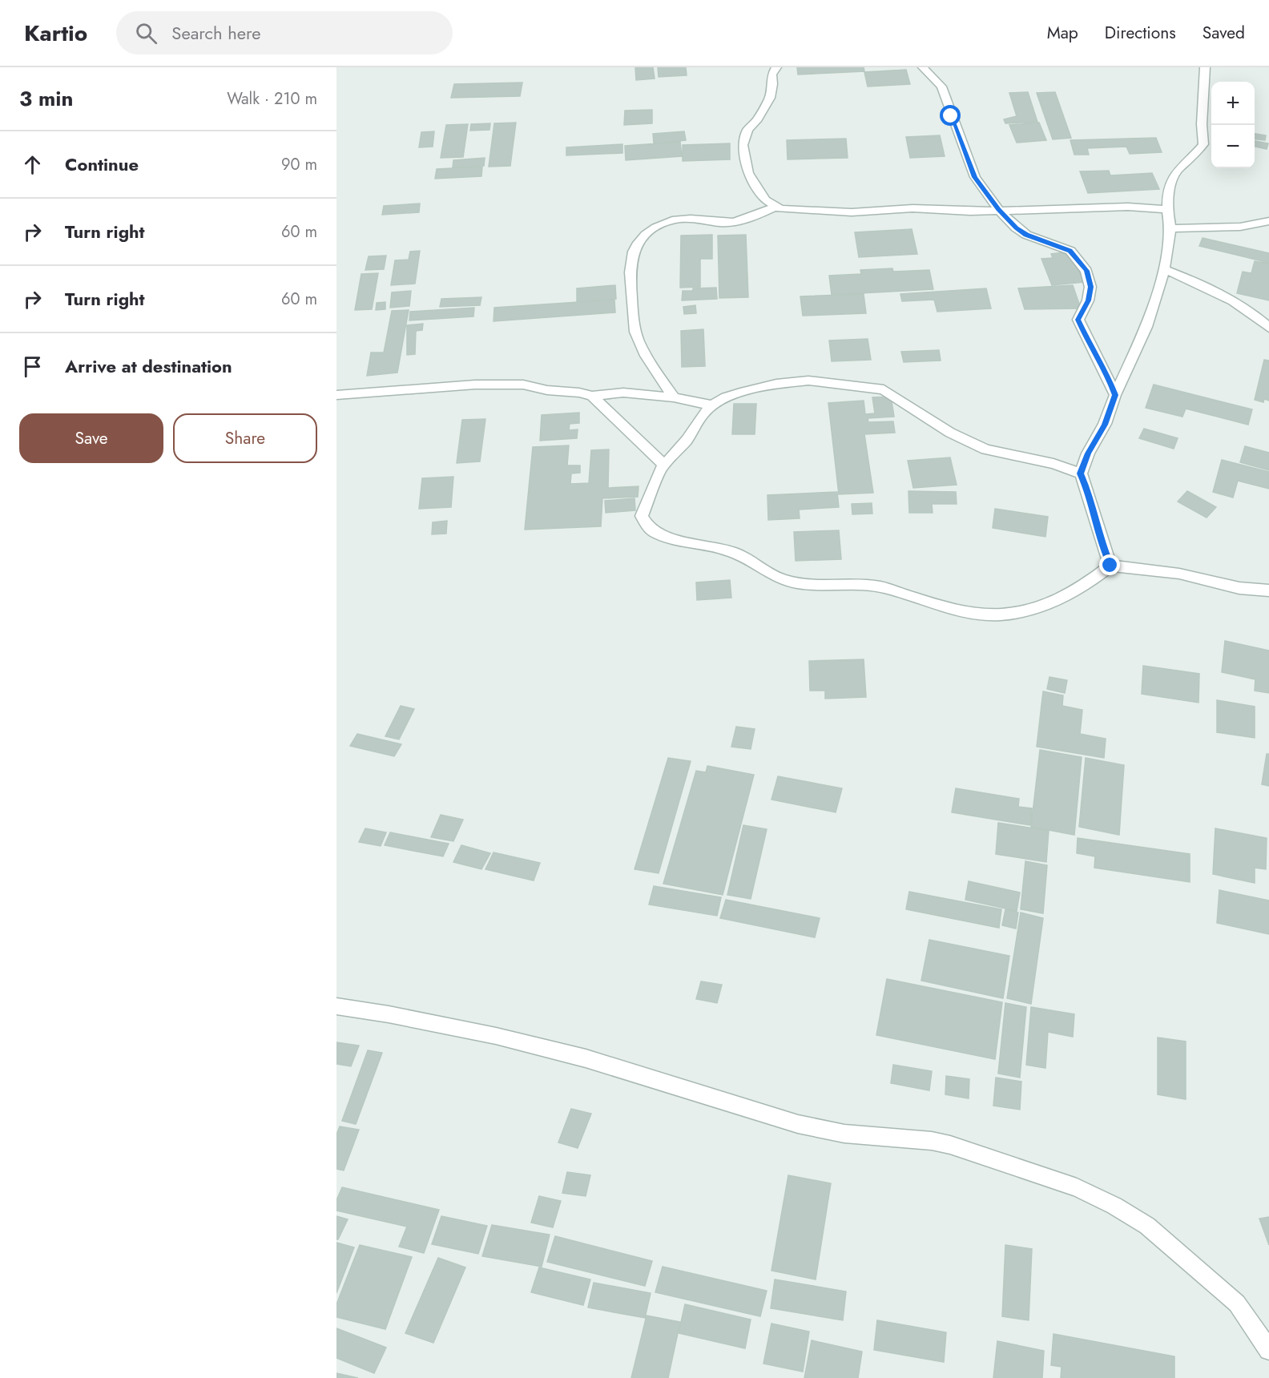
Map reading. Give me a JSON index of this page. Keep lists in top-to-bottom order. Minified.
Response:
{"page":{"header":"Kartio","search":"Search here","nav":["Map","Directions","Saved"],"heading":["3 min","Walk · 210 m"],"map_buttons":["+","−"],"list":[["Continue","90 m"],["Turn right","60 m"],["Turn right","60 m"],"Arrive at destination"],"buttons":["Save","Share"]}}
